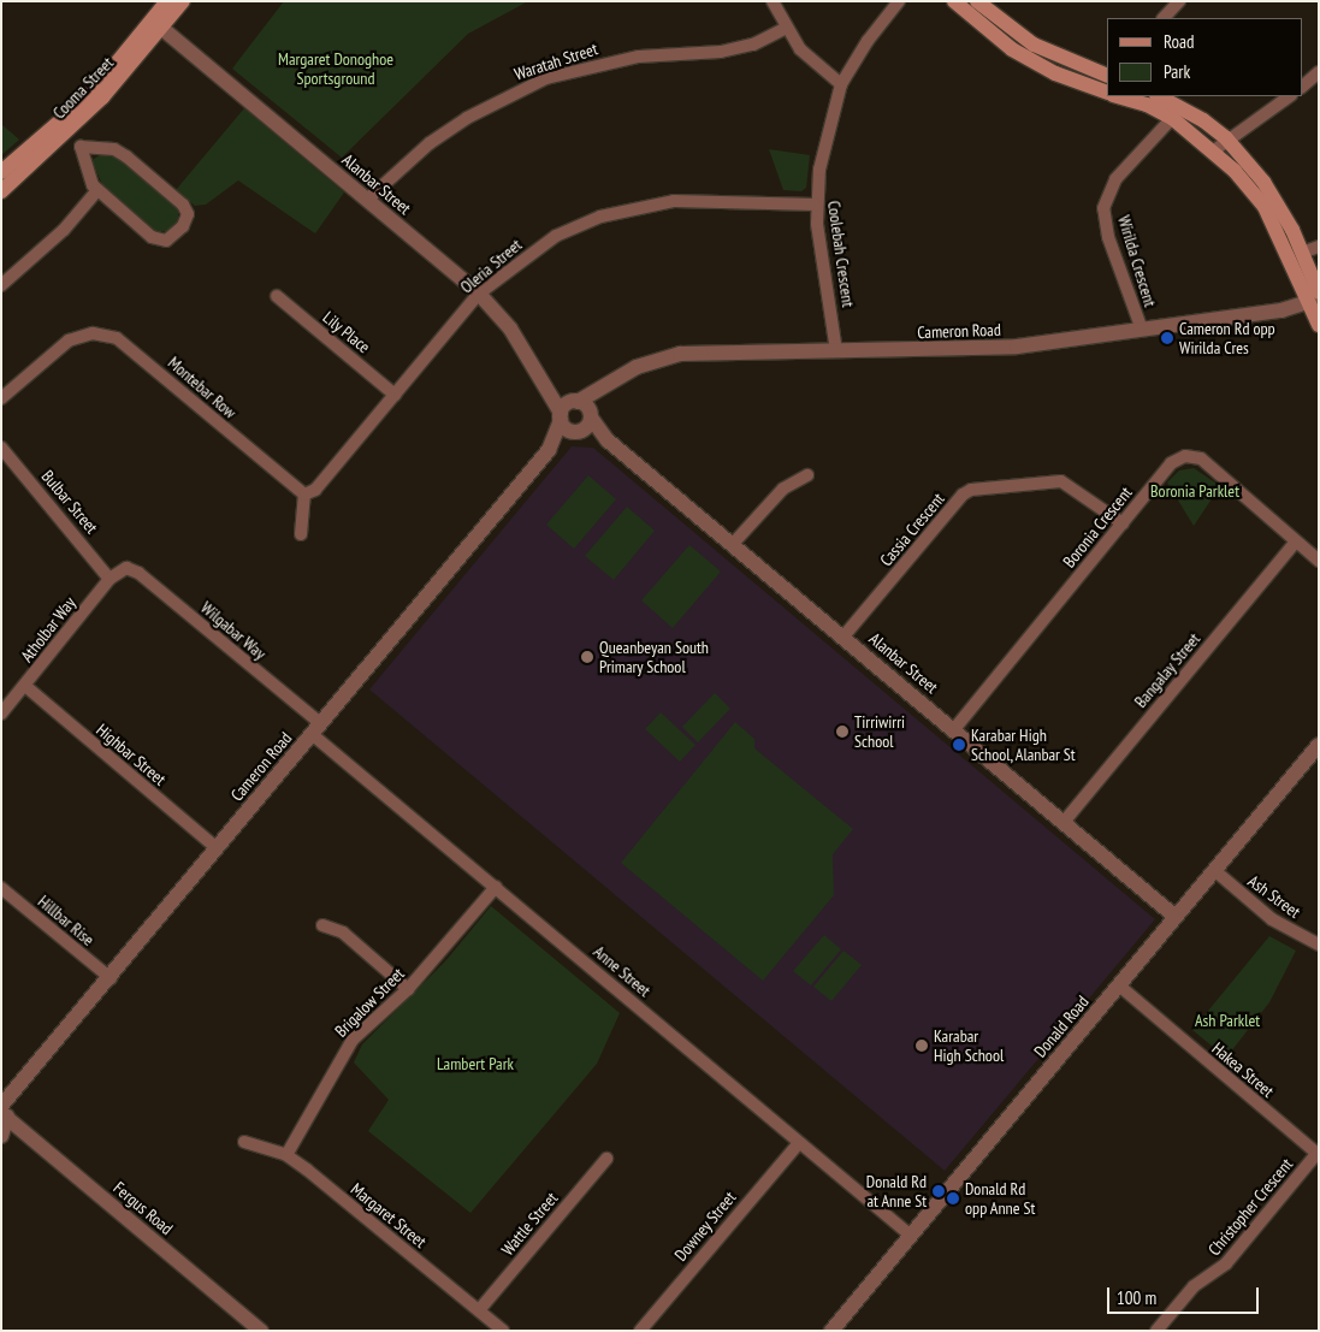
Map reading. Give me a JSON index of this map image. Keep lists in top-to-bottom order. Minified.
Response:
{"streets":{"main road":["Cooma Street"],"street":["Waratah Street","Alanbar Street","Coolebah Crescent","Wirilda Crescent","Oleria Street","Cameron Road","Lily Place","Montebar Row","Bulbar Street","Boronia Crescent","Cassia Crescent","Atholbar Way","Wilgabar Way","Bangalay Street","Highbar Street","Ash Street","Hillbar Rise","Anne Street","Brigalow Street","Donald Road","Hakea Street","Christopher Crescent","Fergus Road","Margaret Street","Wattle Street","Downey Street"]},"crossings":[["Waratah Street","Alanbar Street"],["Cooma Street","Alanbar Street"],["Alanbar Street","Oleria Street"],["Alanbar Street","Cameron Road"],["Alanbar Street","Boronia Crescent"],["Alanbar Street","Cassia Crescent"],["Alanbar Street","Bangalay Street"],["Alanbar Street","Donald Road"],["Coolebah Crescent","Oleria Street"],["Coolebah Crescent","Cameron Road"],["Wirilda Crescent","Cameron Road"],["Oleria Street","Lily Place"],["Oleria Street","Montebar Row"],["Cameron Road","Wilgabar Way"],["Cameron Road","Highbar Street"],["Cameron Road","Hillbar Rise"],["Cameron Road","Anne Street"],["Cameron Road","Fergus Road"],["Bulbar Street","Atholbar Way"],["Boronia Crescent","Cassia Crescent"],["Boronia Crescent","Bangalay Street"],["Atholbar Way","Wilgabar Way"],["Atholbar Way","Highbar Street"],["Wilgabar Way","Anne Street"],["Ash Street","Donald Road"],["Anne Street","Brigalow Street"],["Anne Street","Donald Road"],["Anne Street","Downey Street"],["Brigalow Street","Margaret Street"],["Donald Road","Hakea Street"],["Hakea Street","Christopher Crescent"],["Margaret Street","Wattle Street"]],"parks":["Margaret Donoghoe Sportsground","Boronia Parklet","Ash Parklet","Lambert Park"],"places":["Cameron Rd opp Wirilda Cres","Queanbeyan South Primary School","Tirriwirri School","Karabar High School, Alanbar St","Karabar High School","Donald Rd at Anne St","Donald Rd opp Anne St"],"legend":["Road","Park"],"scale_bar":"100 m"}
